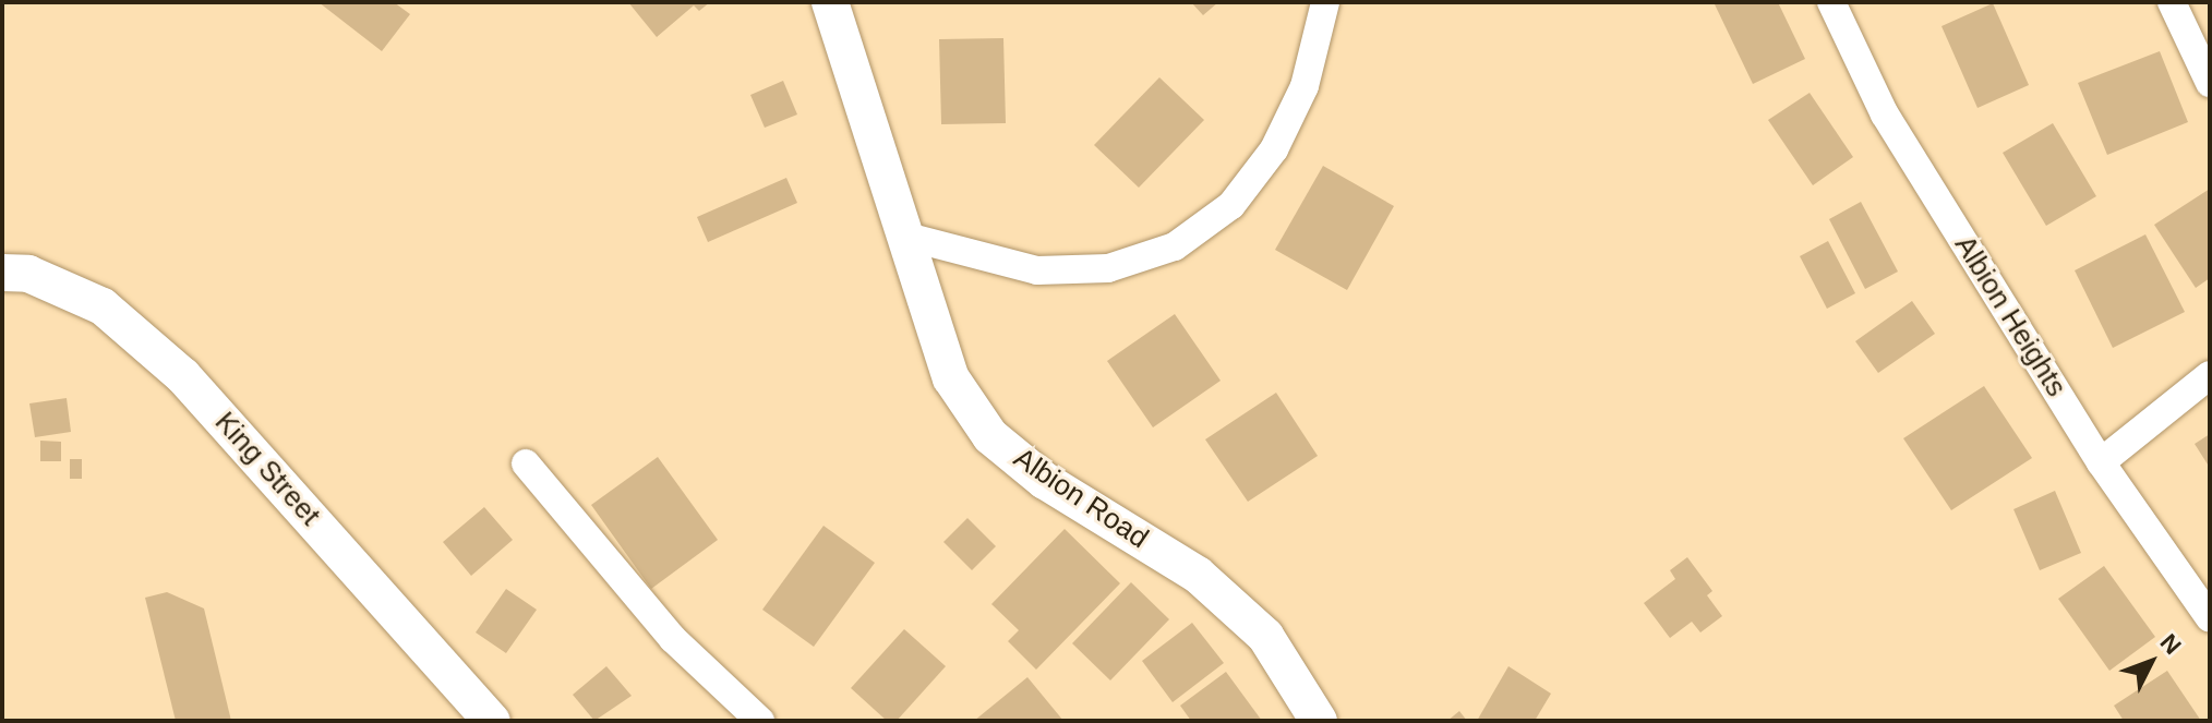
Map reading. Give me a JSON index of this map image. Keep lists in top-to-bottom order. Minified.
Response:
{"streets":{"street":["Albion Heights","King Street","Albion Road"]},"north":"top right"}
